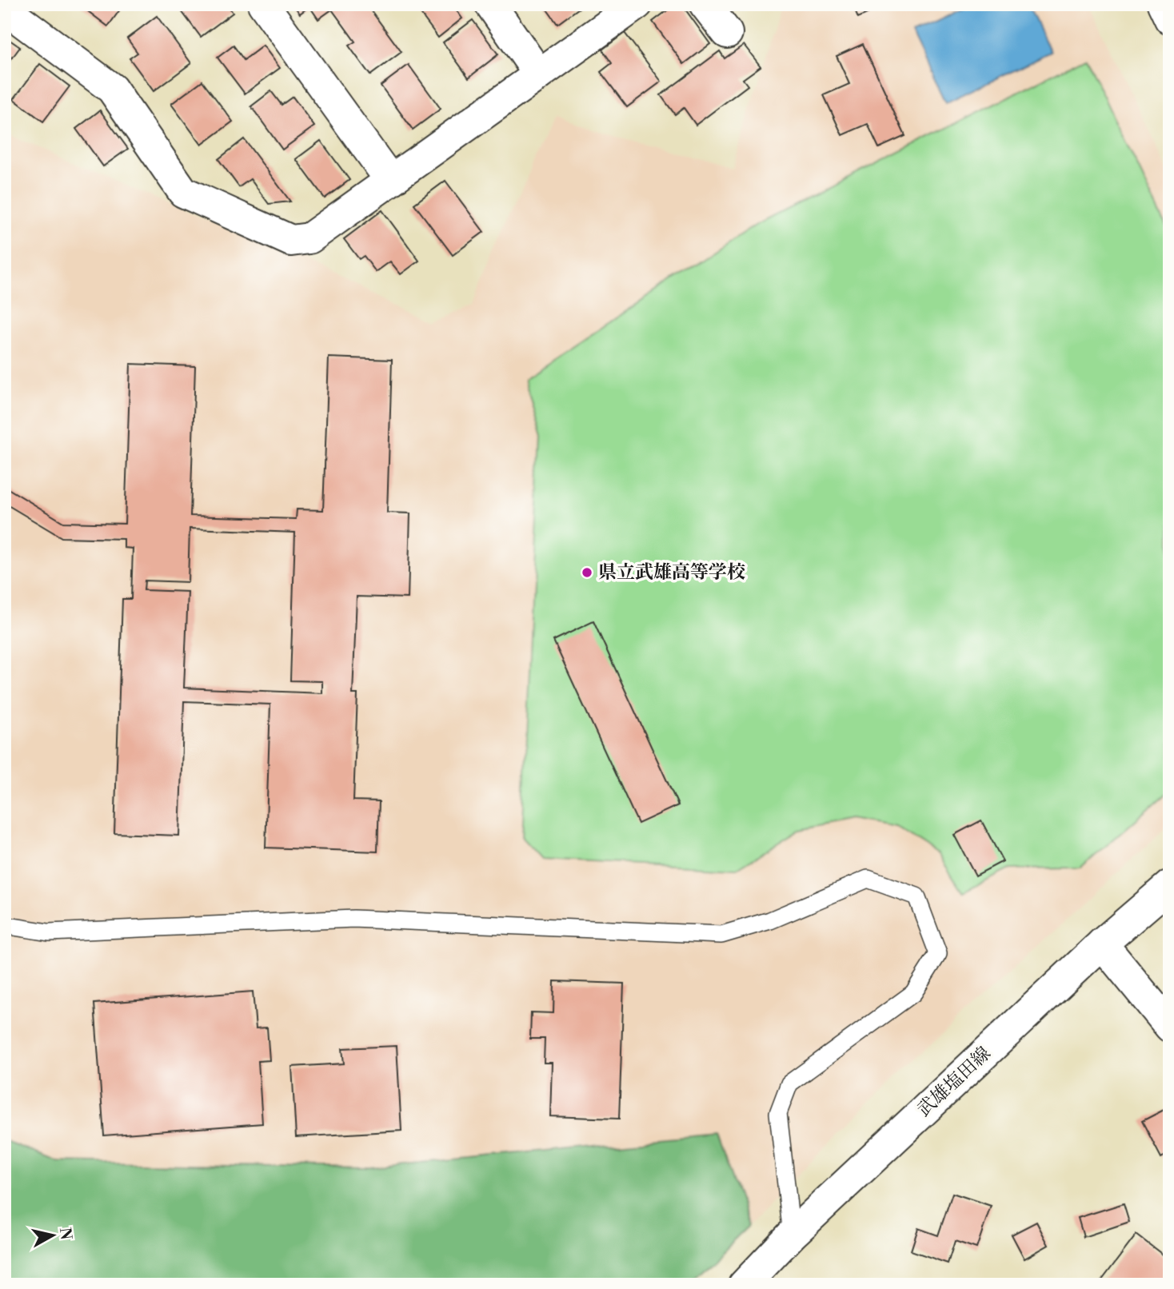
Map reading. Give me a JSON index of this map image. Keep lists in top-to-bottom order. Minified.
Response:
{"streets":{"main road":["武雄塩田線"]},"places":["県立武雄高等学校"],"north":"right"}
